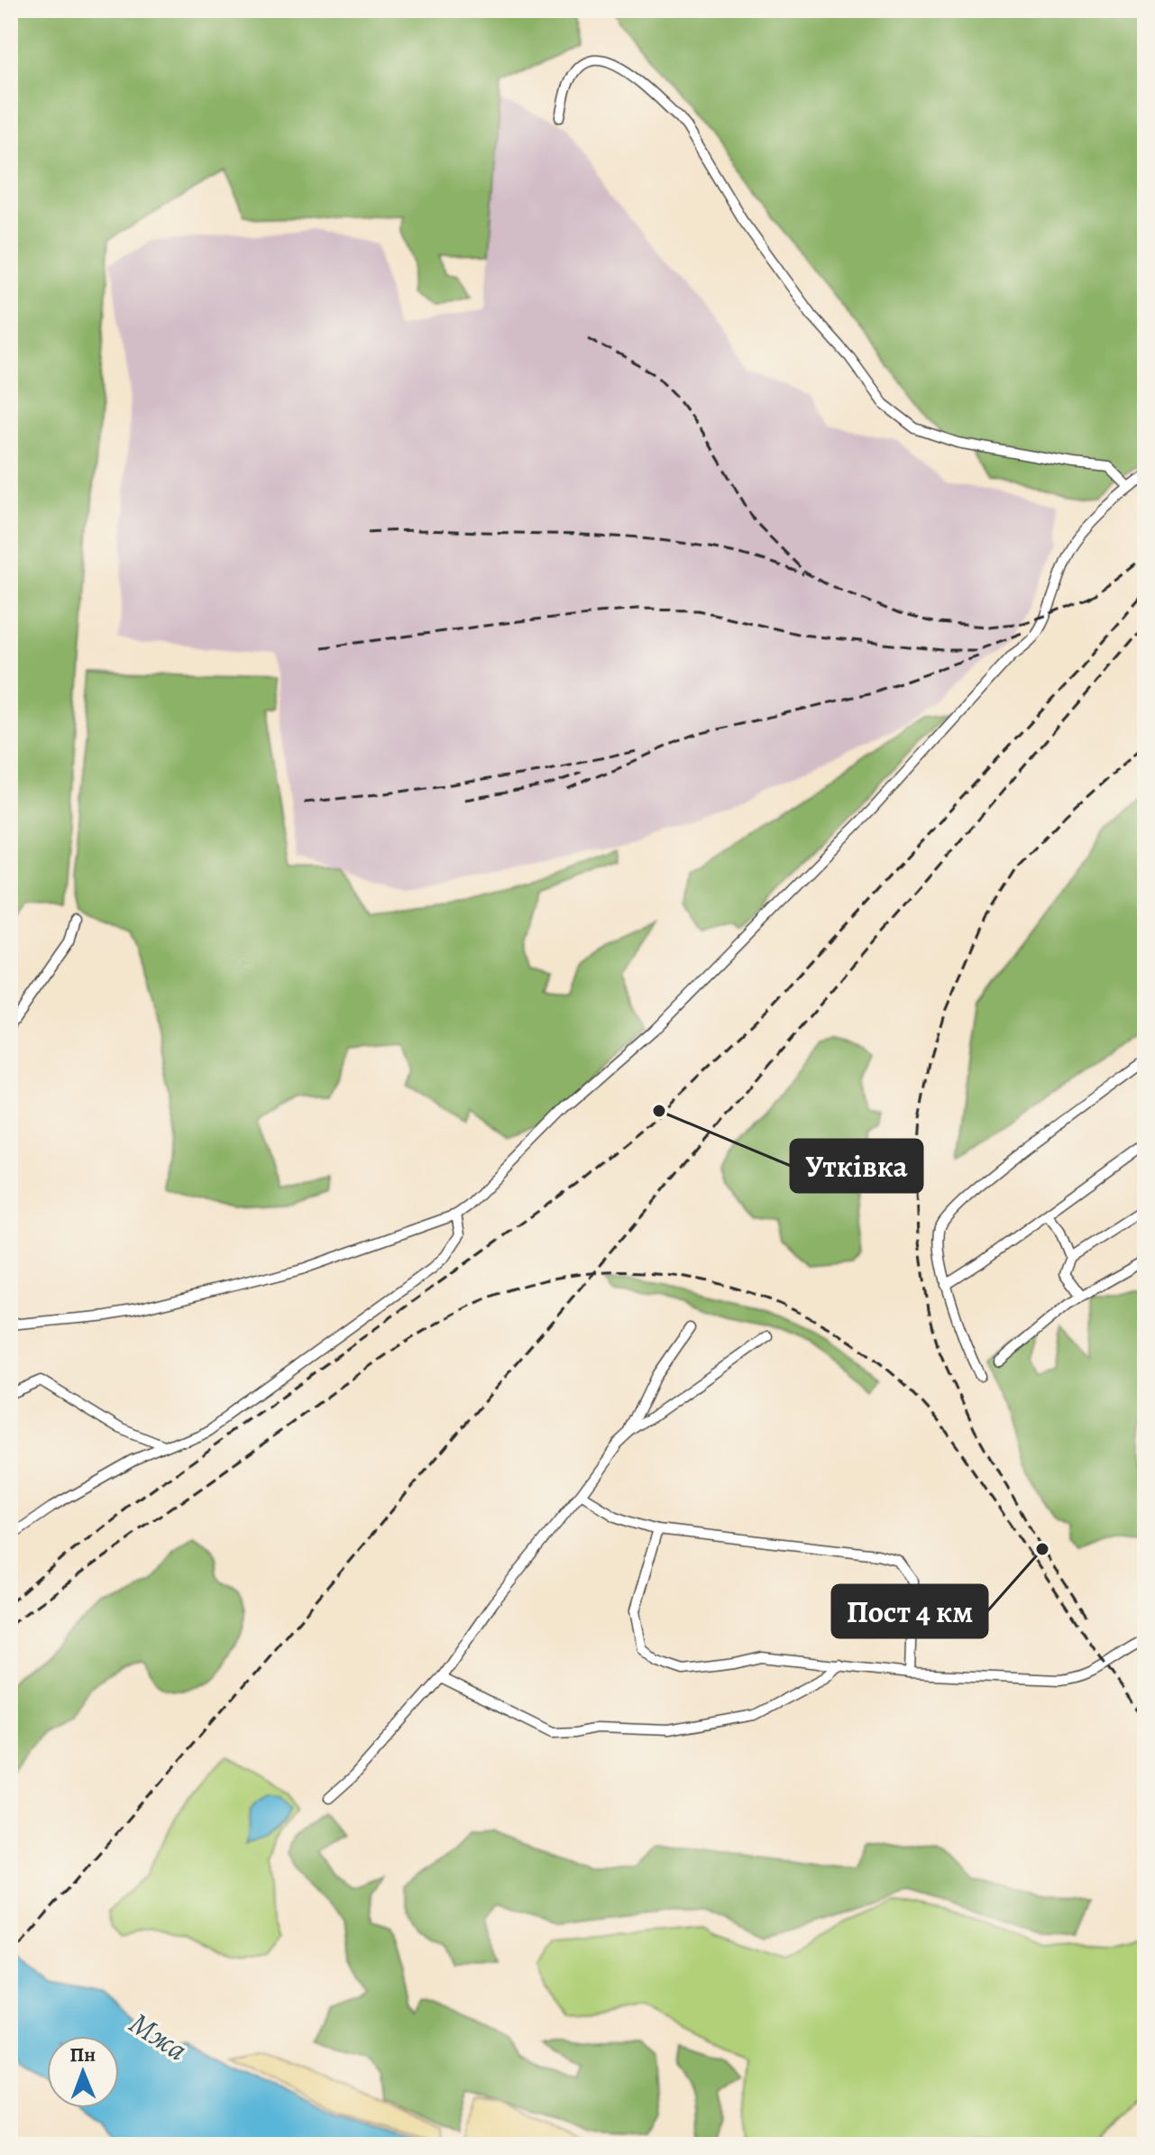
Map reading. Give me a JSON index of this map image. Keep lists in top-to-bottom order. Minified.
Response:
{"water":["Мжа"],"places":["Уткiвка","Пост 4 км"],"north":"top"}
